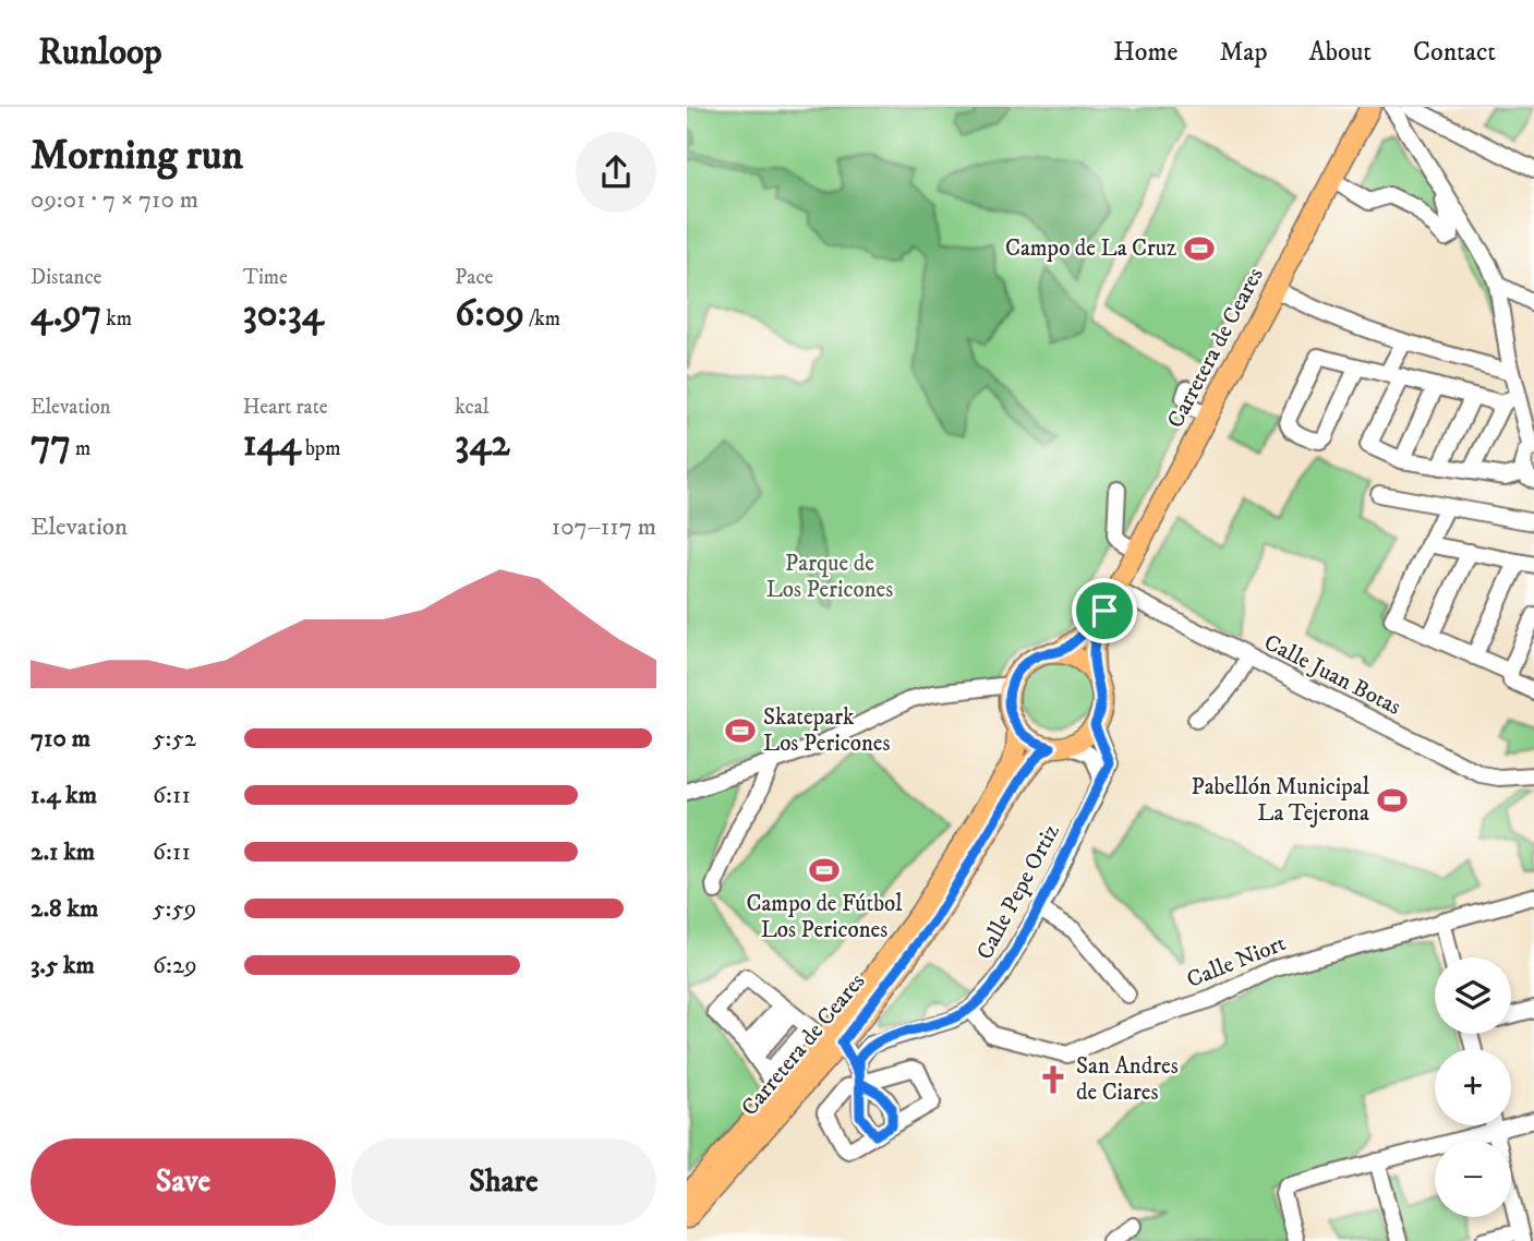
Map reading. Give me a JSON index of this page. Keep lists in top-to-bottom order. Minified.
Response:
{"streets":{"main road":["Carretera de Ceares"],"street":["Calle Juan Botas","Calle Pepe Ortiz","Calle Niort"]},"crossings":[["Carretera de Ceares","Calle Juan Botas"],["Carretera de Ceares","Calle Pepe Ortiz"],["Calle Pepe Ortiz","Calle Niort"]],"parks":["Parque de Los Pericones"],"places":{"sports":["Campo de La Cruz","Skatepark Los Pericones","Pabellón Municipal La Tejerona","Campo de Fútbol Los Pericones"],"church":["San Andres de Ciares"]},"page":{"header":"Runloop","nav":["Home","Map","About","Contact"],"heading":["Morning run","09:01 · 7 × 710 m"],"stats":[["Distance","4.97 km"],["Time","30:34"],["Pace","6:09 /km"],["Elevation","77 m"],["Heart rate","144 bpm"],["kcal","342"]],"chart":["Elevation","107–117 m"],"list":[{"name":"710 m","note":"5:52"},{"name":"1.4 km","note":"6:11"},{"name":"2.1 km","note":"6:11"},{"name":"2.8 km","note":"5:59"},{"name":"3.5 km","note":"6:29"}],"map_buttons":["+","−"],"buttons":["Save","Share"]}}
